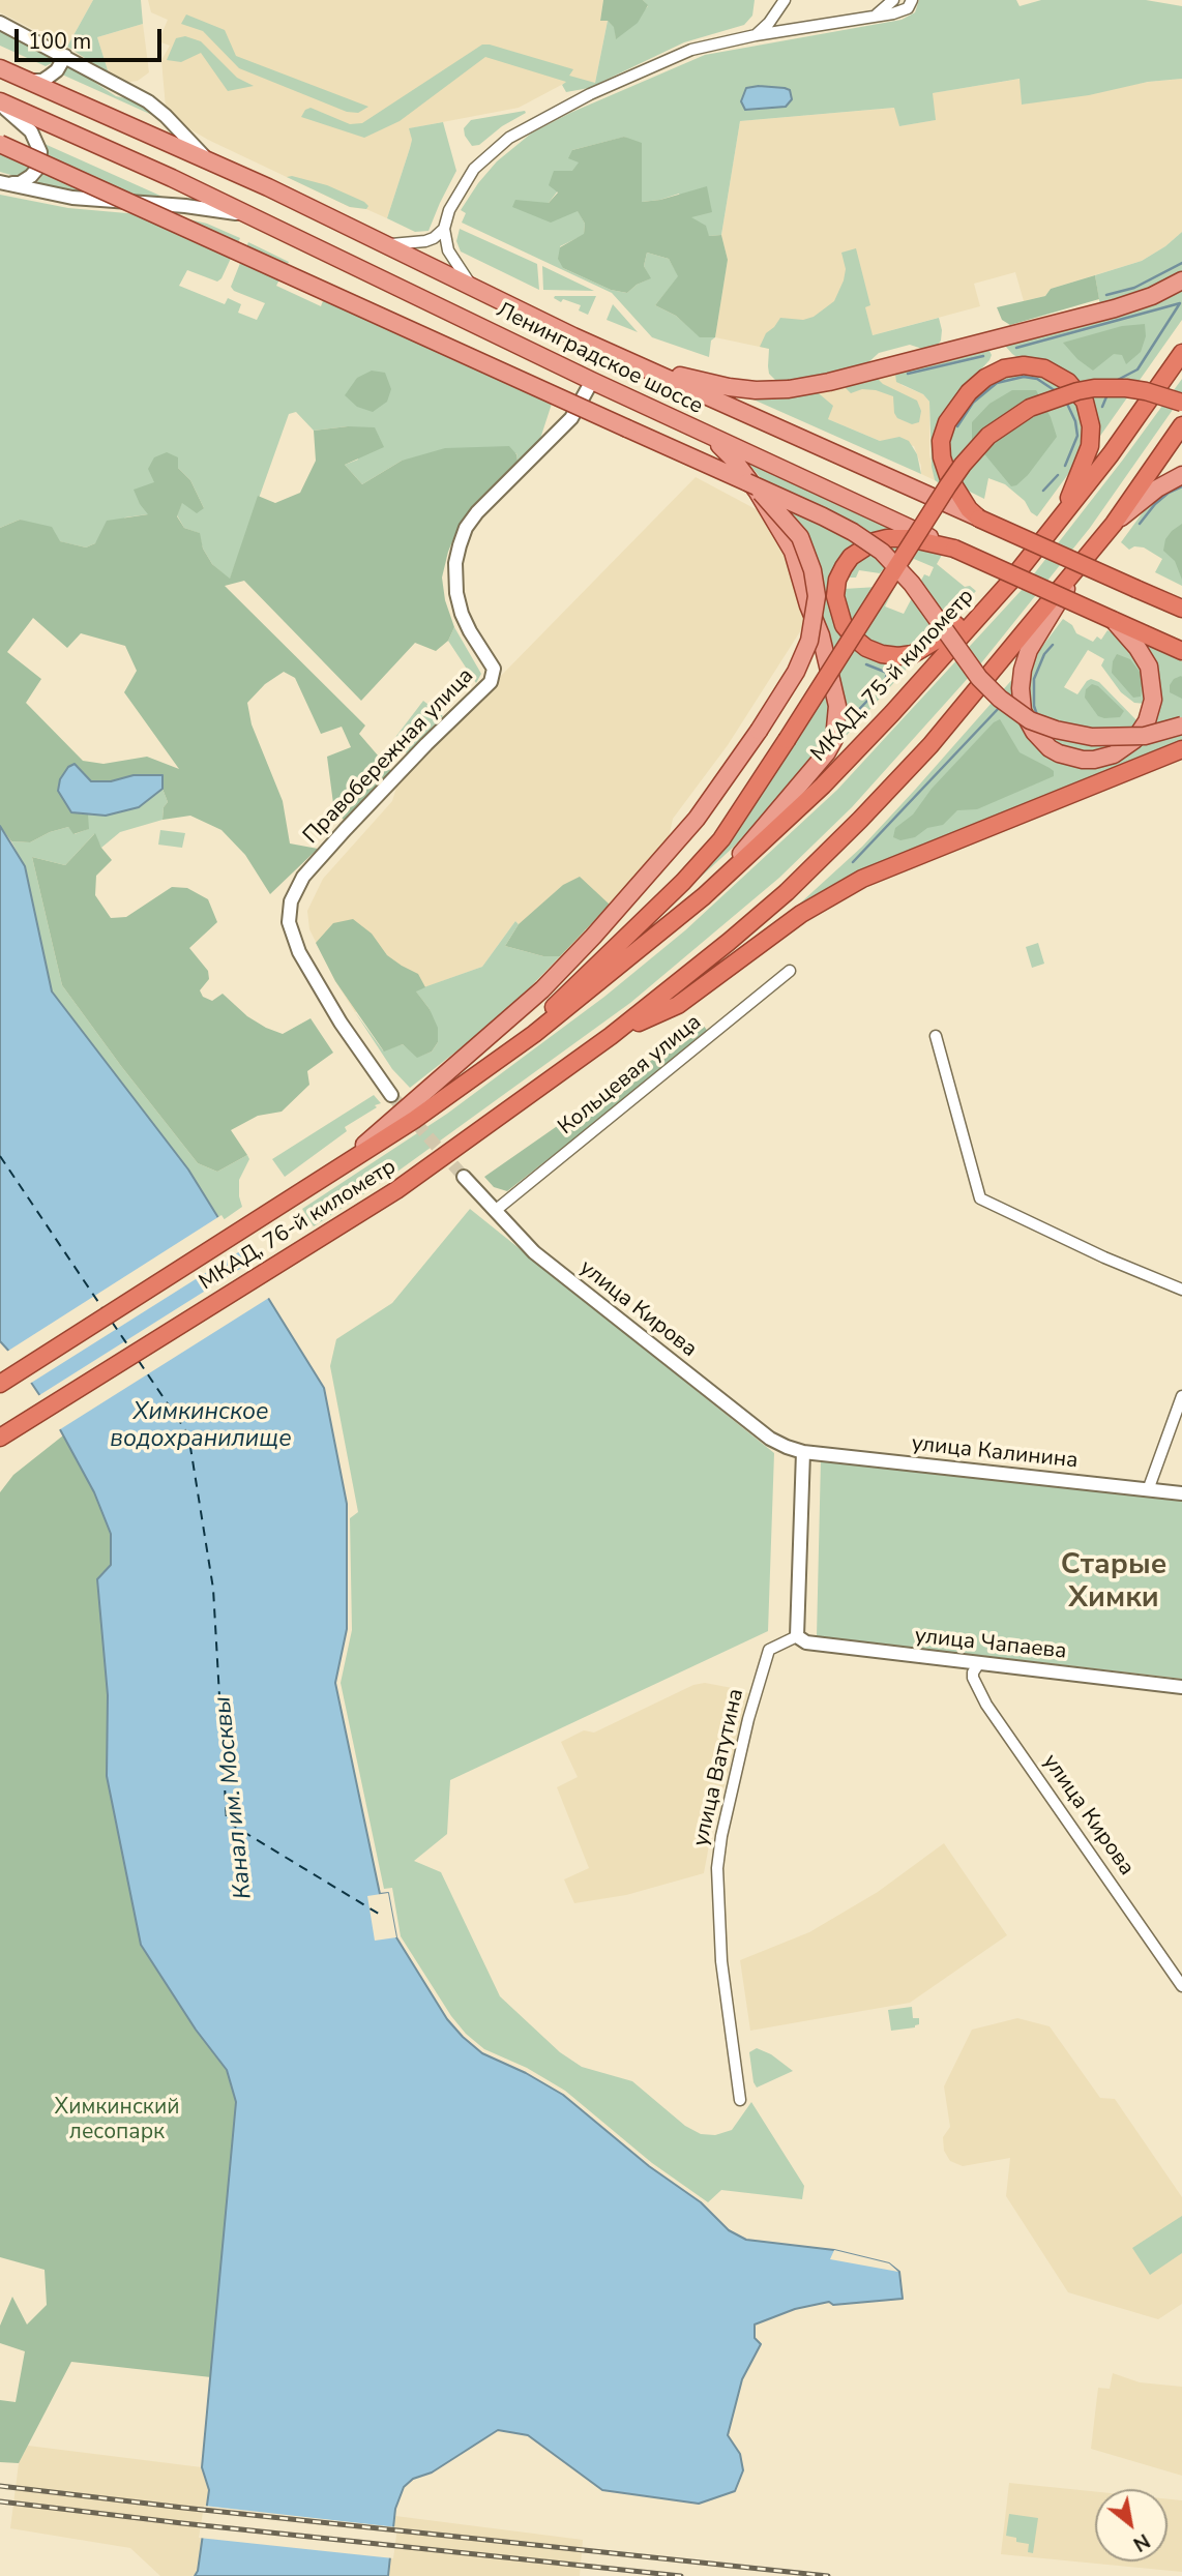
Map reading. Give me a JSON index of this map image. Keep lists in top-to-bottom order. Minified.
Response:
{"streets":{"highway":["Ленинградское шоссе","МКАД, 75-й километр","МКАД, 76-й километр"],"street":["Правобережная улица","Кольцевая улица","улица Кирова","улица Калинина","улица Чапаева","улица Ватутина"]},"crossings":[["Ленинградское шоссе","Правобережная улица"],["МКАД, 75-й километр","МКАД, 76-й километр"],["Кольцевая улица","улица Кирова"],["улица Кирова","улица Калинина"],["улица Кирова","улица Чапаева"],["улица Чапаева","улица Ватутина"]],"districts":["Старые Химки"],"water":["Химкинское водохранилище","Канал им. Москвы"],"parks":["Химкинский лесопарк"],"scale_bar":"100 m","north":"bottom right"}
